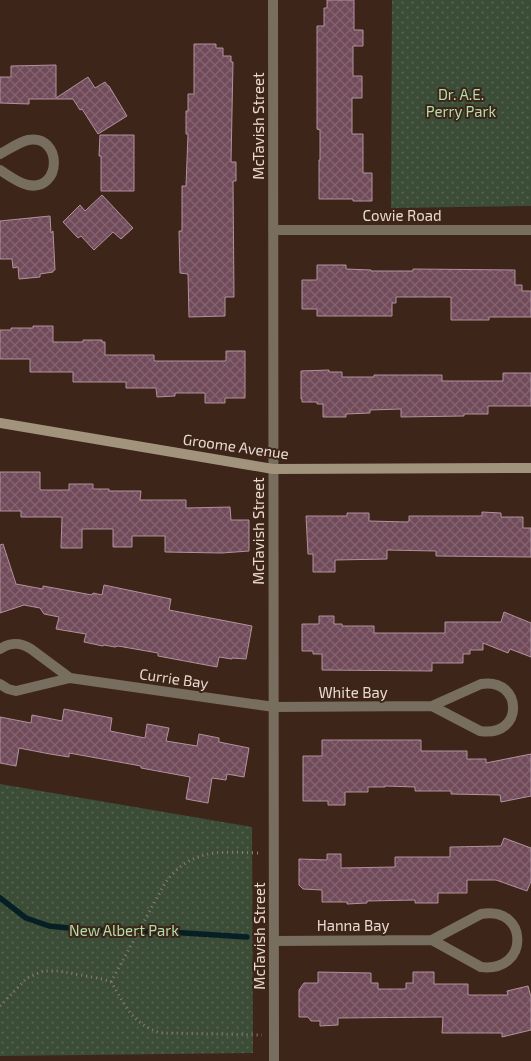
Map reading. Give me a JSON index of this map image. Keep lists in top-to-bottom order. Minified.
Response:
{"streets":{"street":["McTavish Street","Cowie Road","Groome Avenue","Currie Bay","White Bay","Hanna Bay"]},"crossings":[["McTavish Street","Cowie Road"],["McTavish Street","Groome Avenue"],["McTavish Street","Currie Bay"],["McTavish Street","White Bay"],["McTavish Street","Hanna Bay"],["Currie Bay","White Bay"]],"parks":["Dr. A.E. Perry Park","New Albert Park"]}
